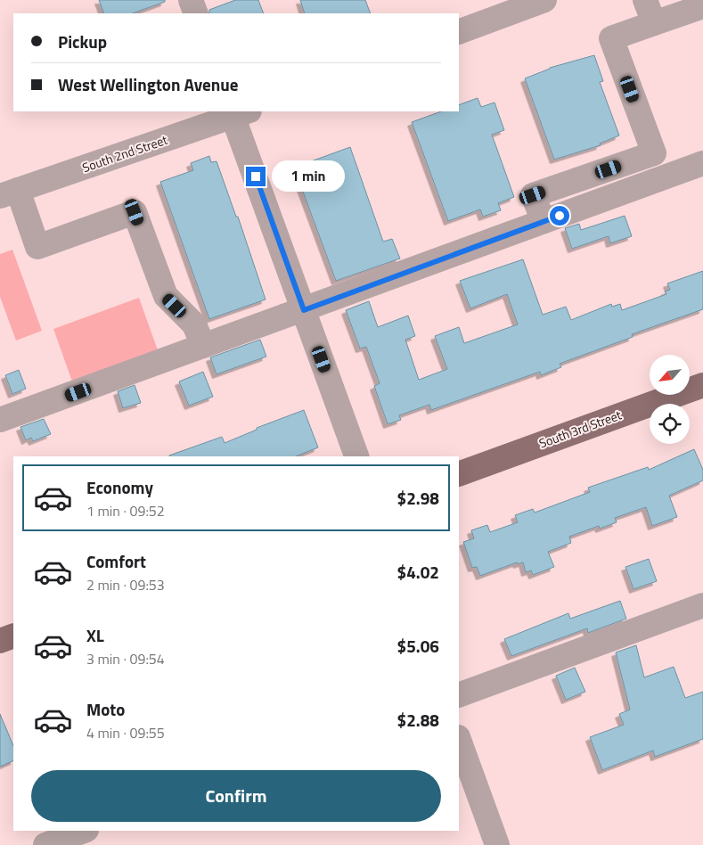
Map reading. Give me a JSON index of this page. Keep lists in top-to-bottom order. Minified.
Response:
{"streets":{"main road":["South 3rd Street"],"street":["South 2nd Street"]},"north":"bottom left","page":{"banner":["Pickup","West Wellington Avenue"],"bubble":"1 min","list":[{"name":"Economy","note":"1 min · 09:52","value":"$2.98"},{"name":"Comfort","note":"2 min · 09:53","value":"$4.02"},{"name":"XL","note":"3 min · 09:54","value":"$5.06"},{"name":"Moto","note":"4 min · 09:55","value":"$2.88"}],"buttons":"Confirm"}}
